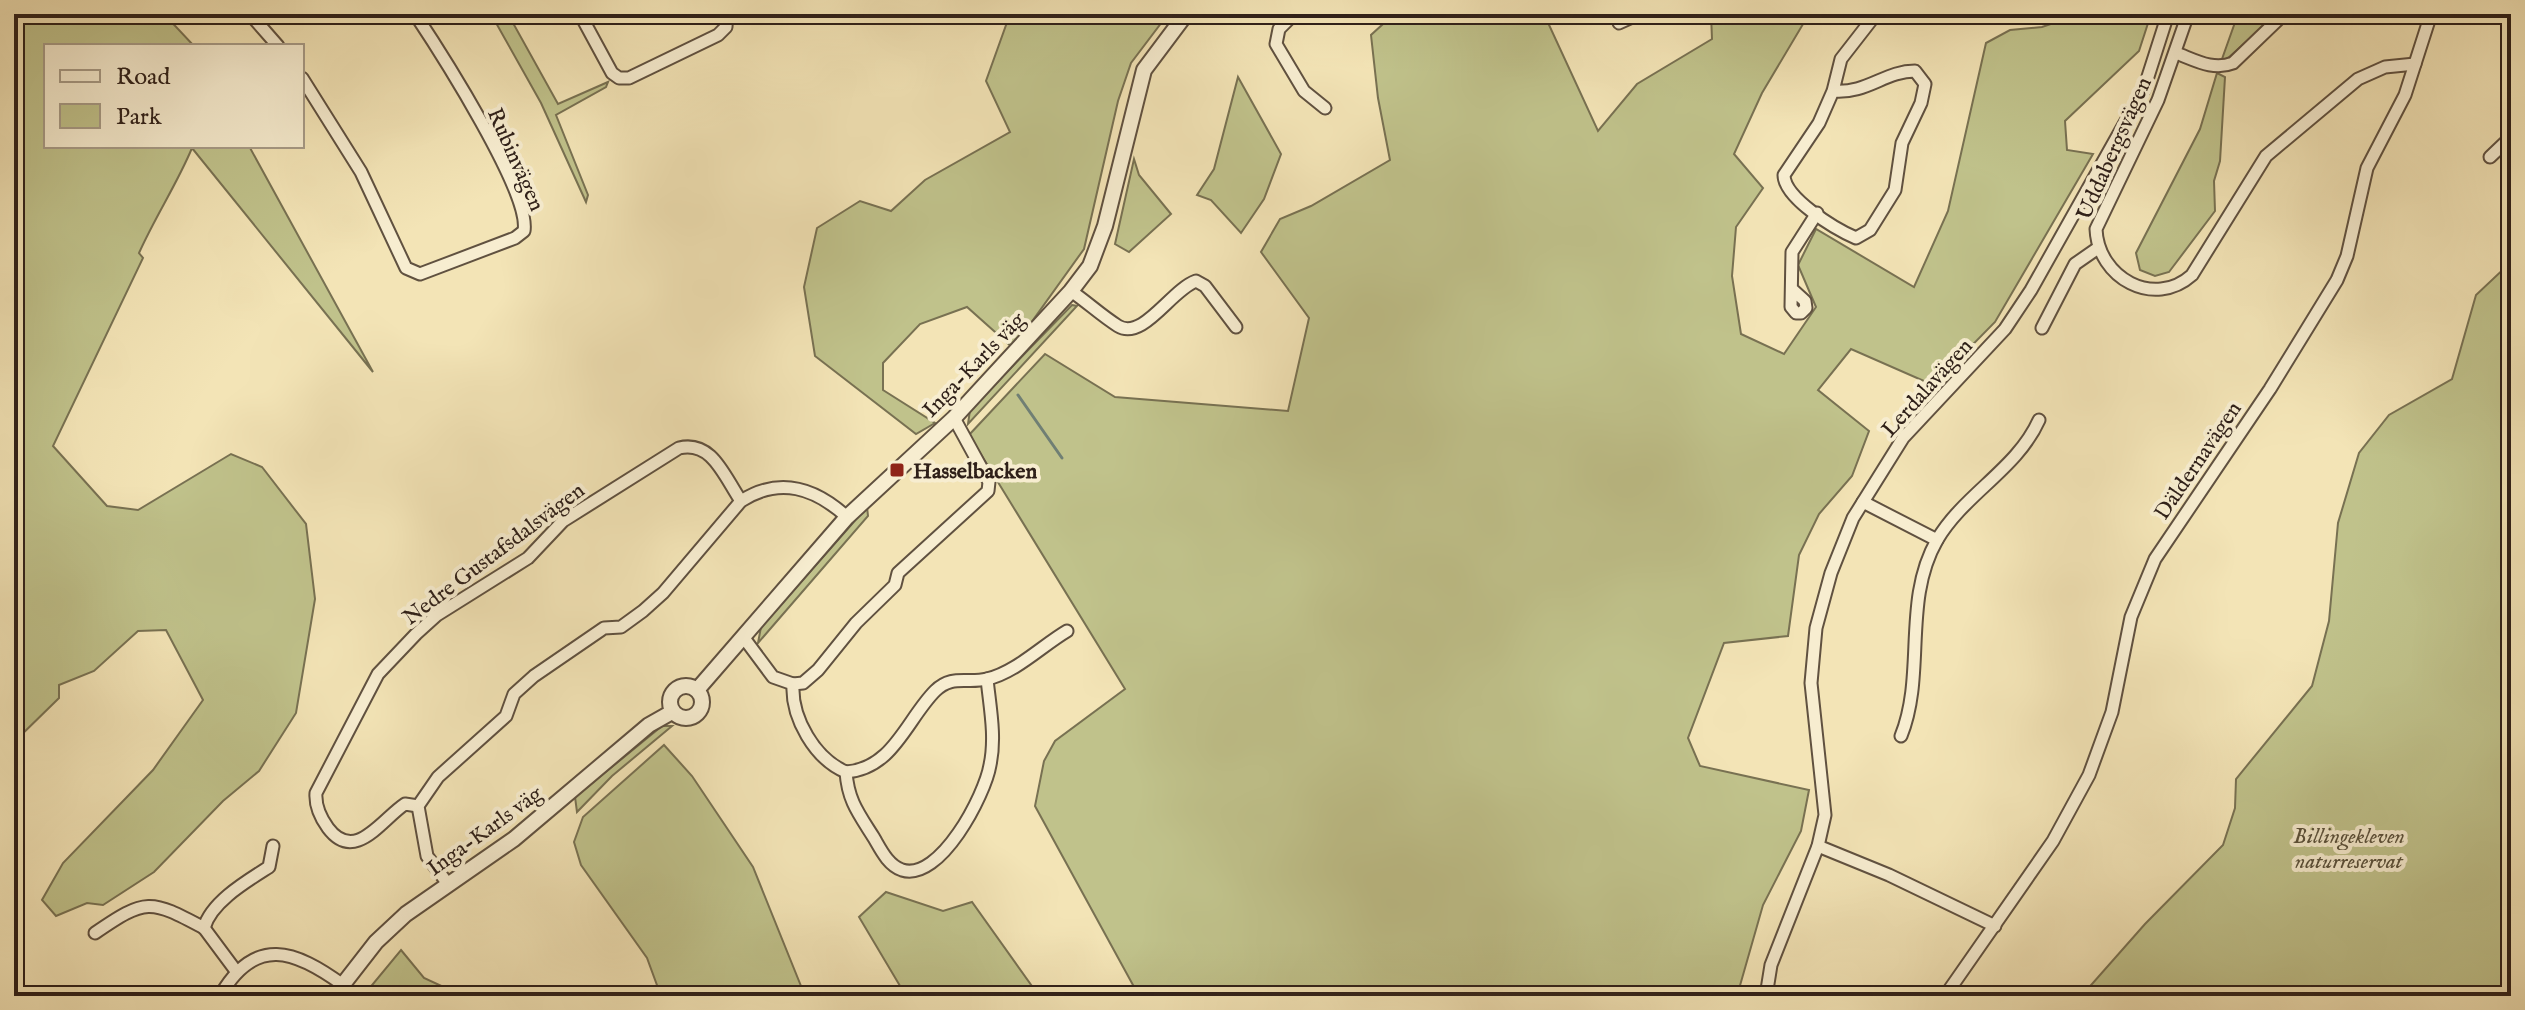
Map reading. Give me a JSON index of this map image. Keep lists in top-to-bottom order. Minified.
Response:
{"streets":{"street":["Uddabergsvägen","Rubinvägen","Inga-Karls väg","Lerdalavägen","Däldernavägen","Nedre Gustafsdalsvägen"]},"crossings":[["Uddabergsvägen","Däldernavägen"]],"parks":["Billingekleven naturreservat"],"places":{"transit":["Hasselbacken"]},"legend":["Road","Park"]}
